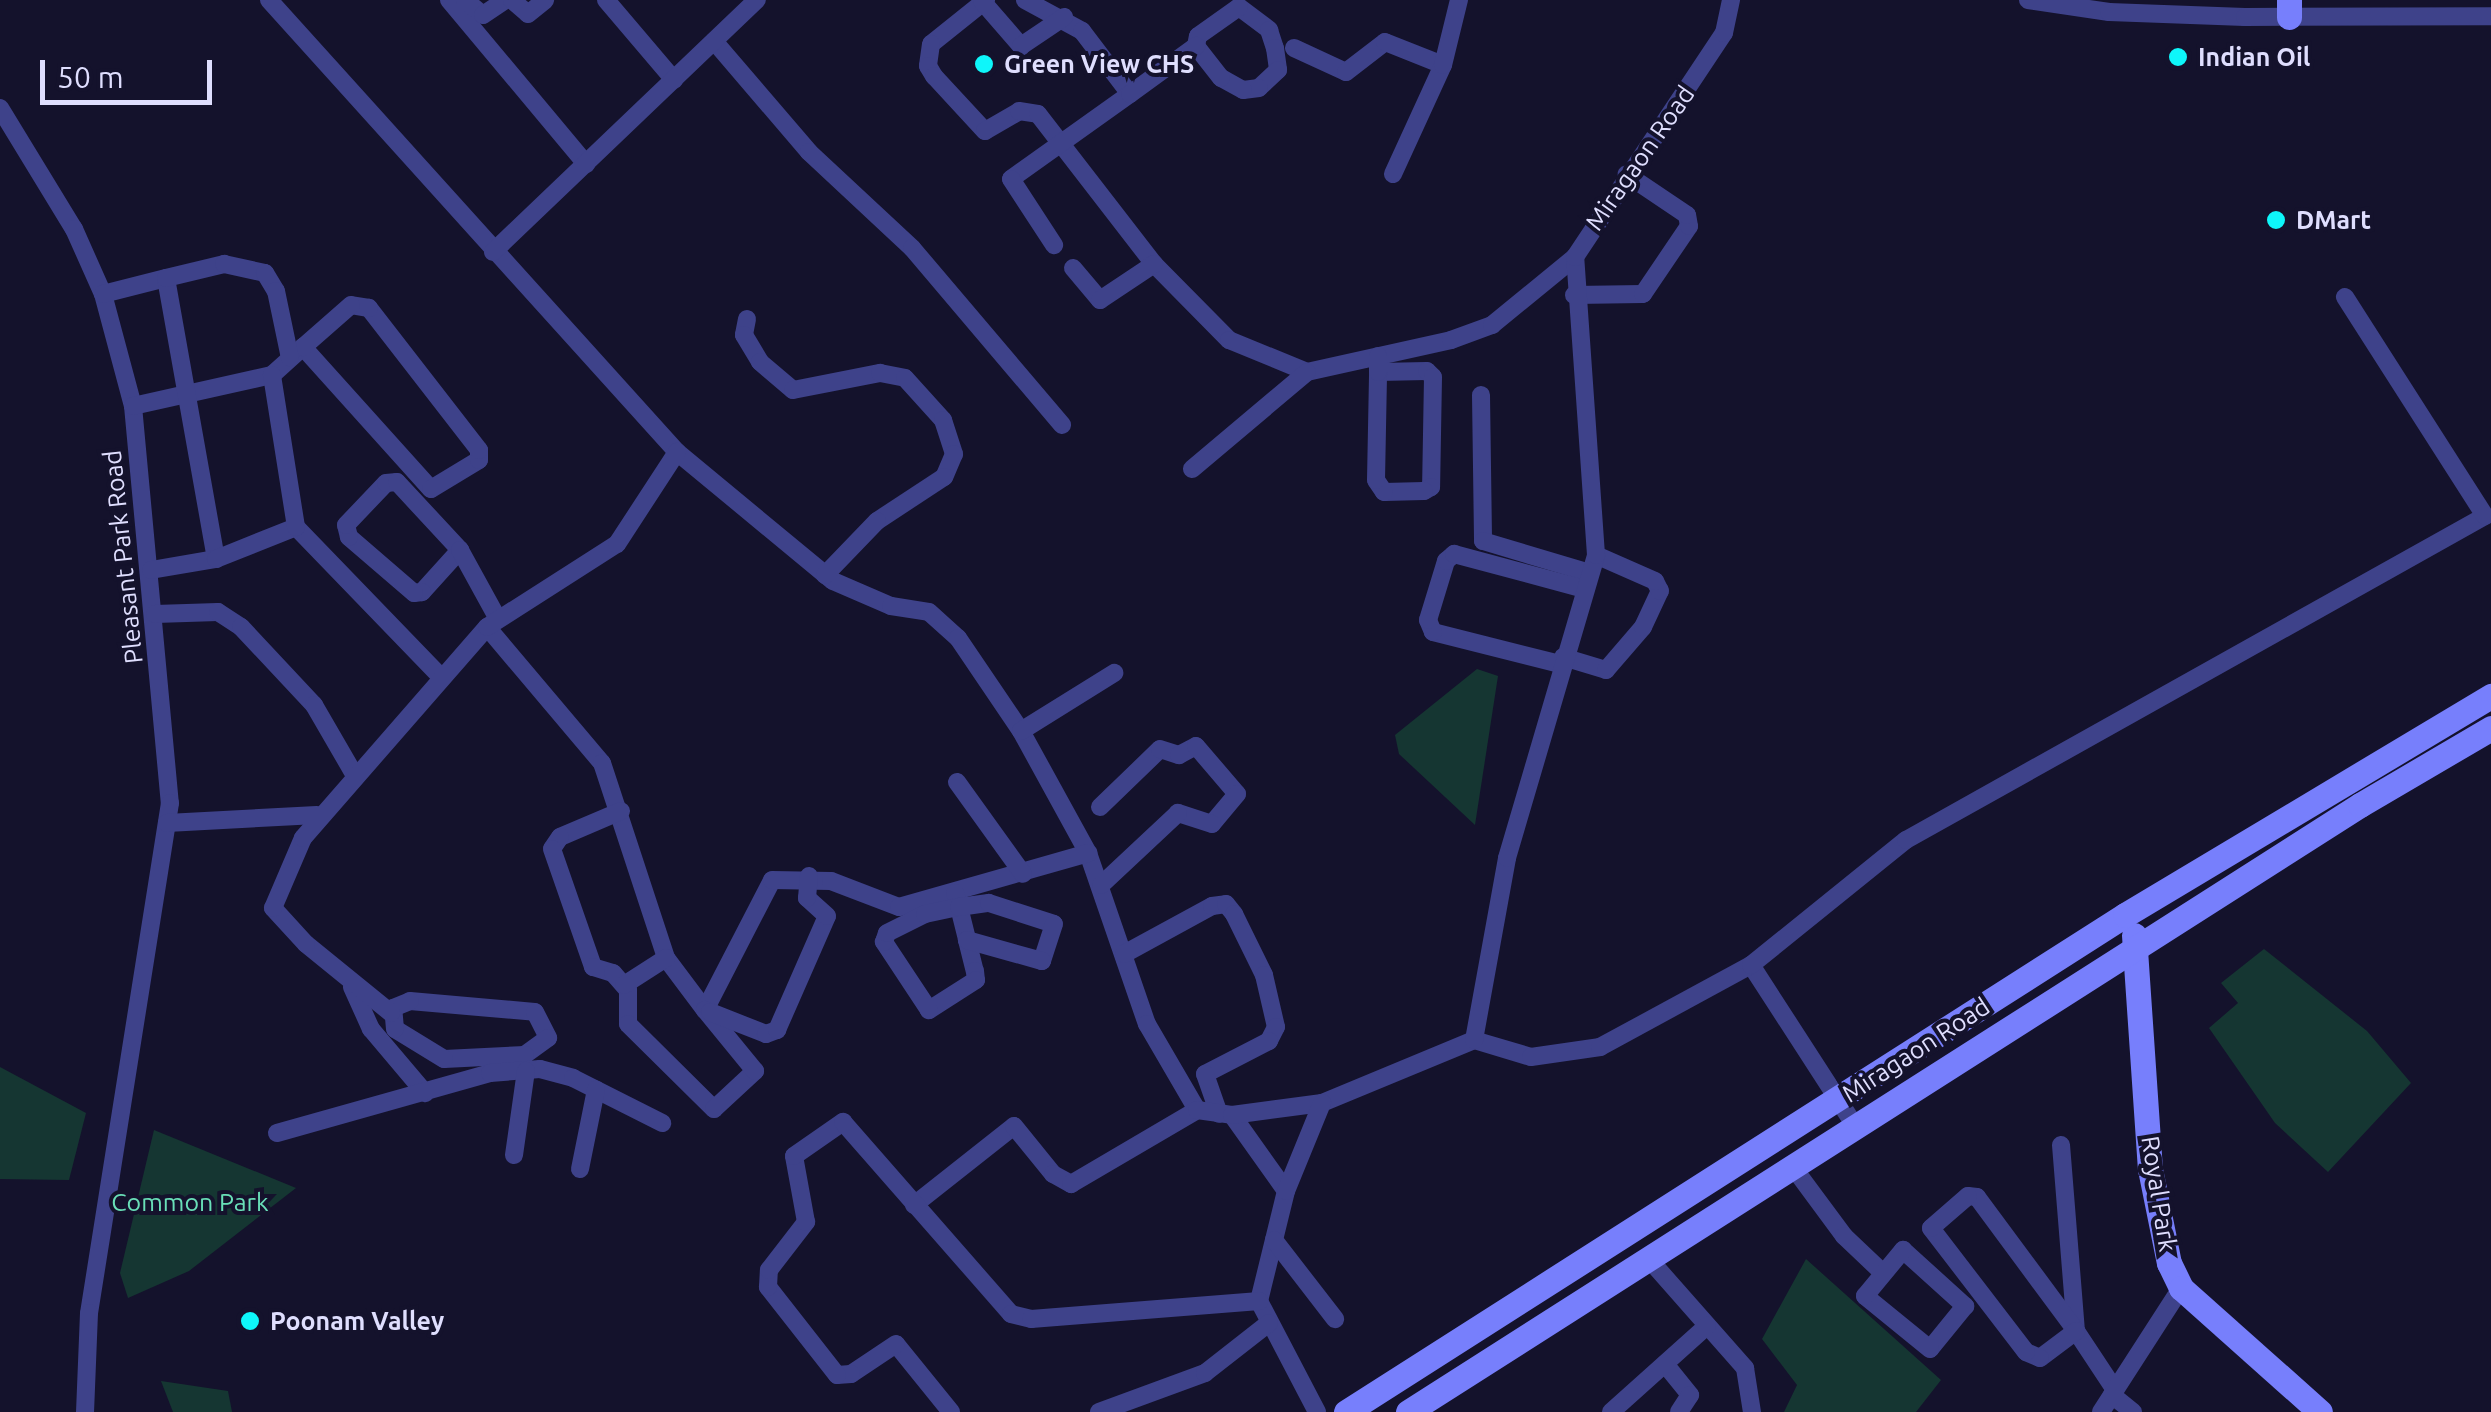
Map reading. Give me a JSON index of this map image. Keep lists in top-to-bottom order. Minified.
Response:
{"streets":{"main road":["Miragaon Road","Royal Park"],"street":["Pleasant Park Road"]},"crossings":[["Miragaon Road","Royal Park"]],"parks":["Common Park"],"places":["Indian Oil","Green View CHS","DMart","Poonam Valley"],"scale_bar":"50 m"}
